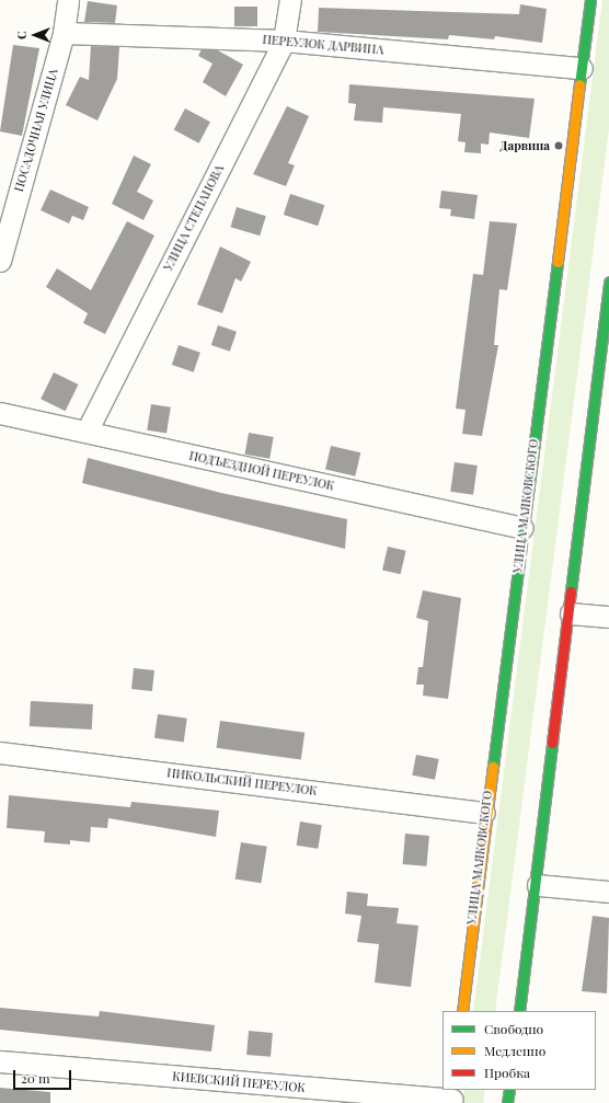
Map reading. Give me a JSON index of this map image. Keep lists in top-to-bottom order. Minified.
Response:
{"streets":{"street":["ПЕРЕУЛОК ДАРВИНА","ПОСАДОЧНАЯ УЛИЦА","УЛИЦА СТЕПАНОВА","ПОДЪЕЗДНОЙ ПЕРЕУЛОК","УЛИЦА МАЯКОВСКОГО","НИКОЛЬСКИЙ ПЕРЕУЛОК","КИЕВСКИЙ ПЕРЕУЛОК"]},"crossings":[["ПЕРЕУЛОК ДАРВИНА","ПОСАДОЧНАЯ УЛИЦА"],["ПЕРЕУЛОК ДАРВИНА","УЛИЦА СТЕПАНОВА"],["ПЕРЕУЛОК ДАРВИНА","УЛИЦА МАЯКОВСКОГО"],["УЛИЦА СТЕПАНОВА","ПОДЪЕЗДНОЙ ПЕРЕУЛОК"],["ПОДЪЕЗДНОЙ ПЕРЕУЛОК","УЛИЦА МАЯКОВСКОГО"],["УЛИЦА МАЯКОВСКОГО","НИКОЛЬСКИЙ ПЕРЕУЛОК"]],"places":["Дарвина"],"legend":["Свободно","Медленно","Пробка"],"scale_bar":"20 m","north":"left"}
